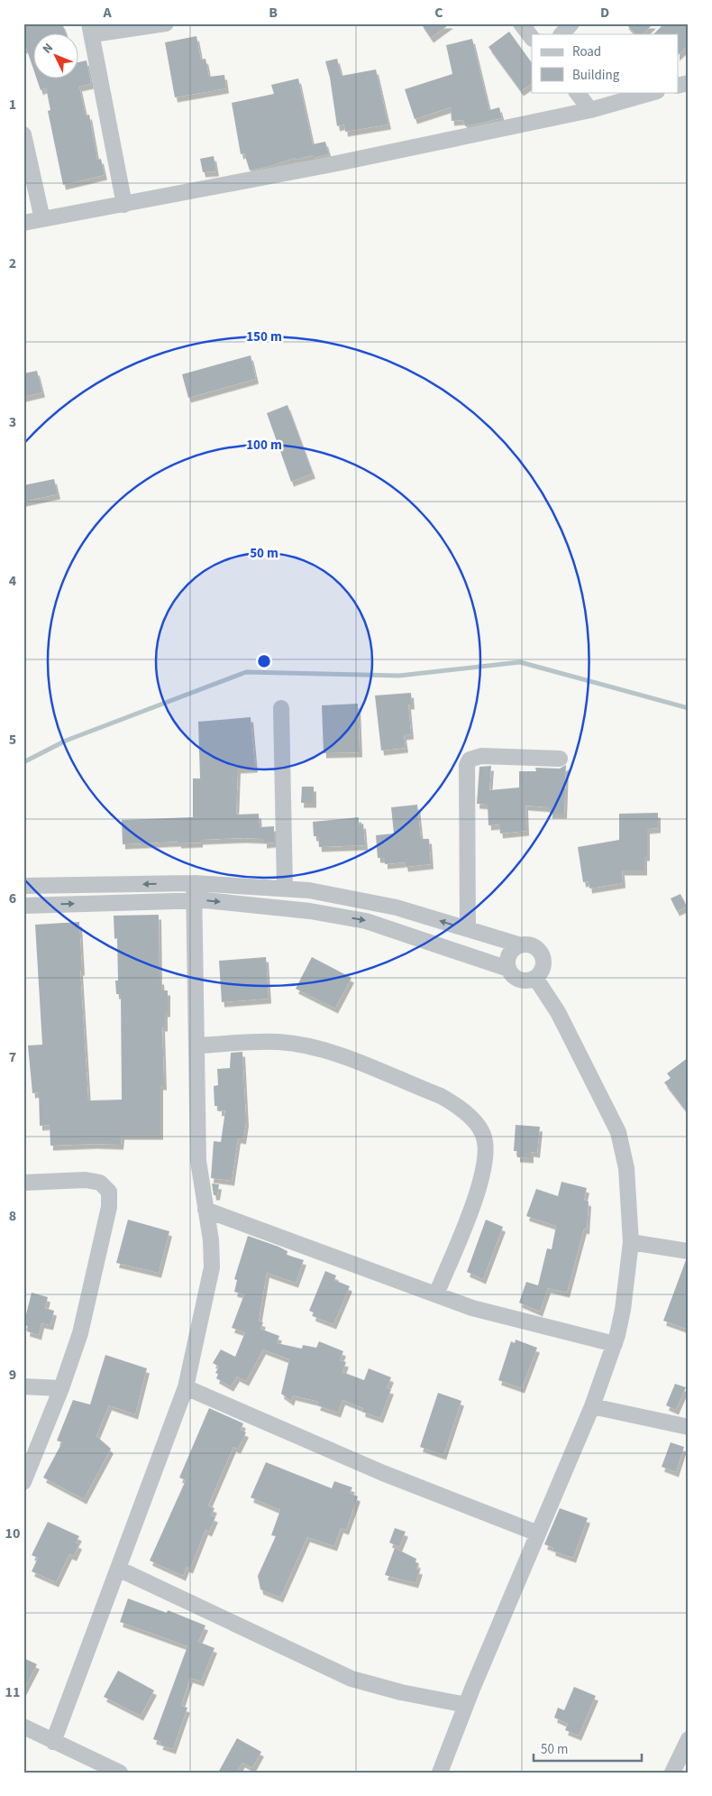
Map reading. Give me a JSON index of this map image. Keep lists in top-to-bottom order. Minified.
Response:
{"legend":["Road","Building"],"scale_bar":"50 m","north":"top left","grid":{"columns":["A","B","C","D"],"rows":["1","2","3","4","5","6","7","8","9","10","11"]},"rings":["150 m","100 m","50 m"]}
